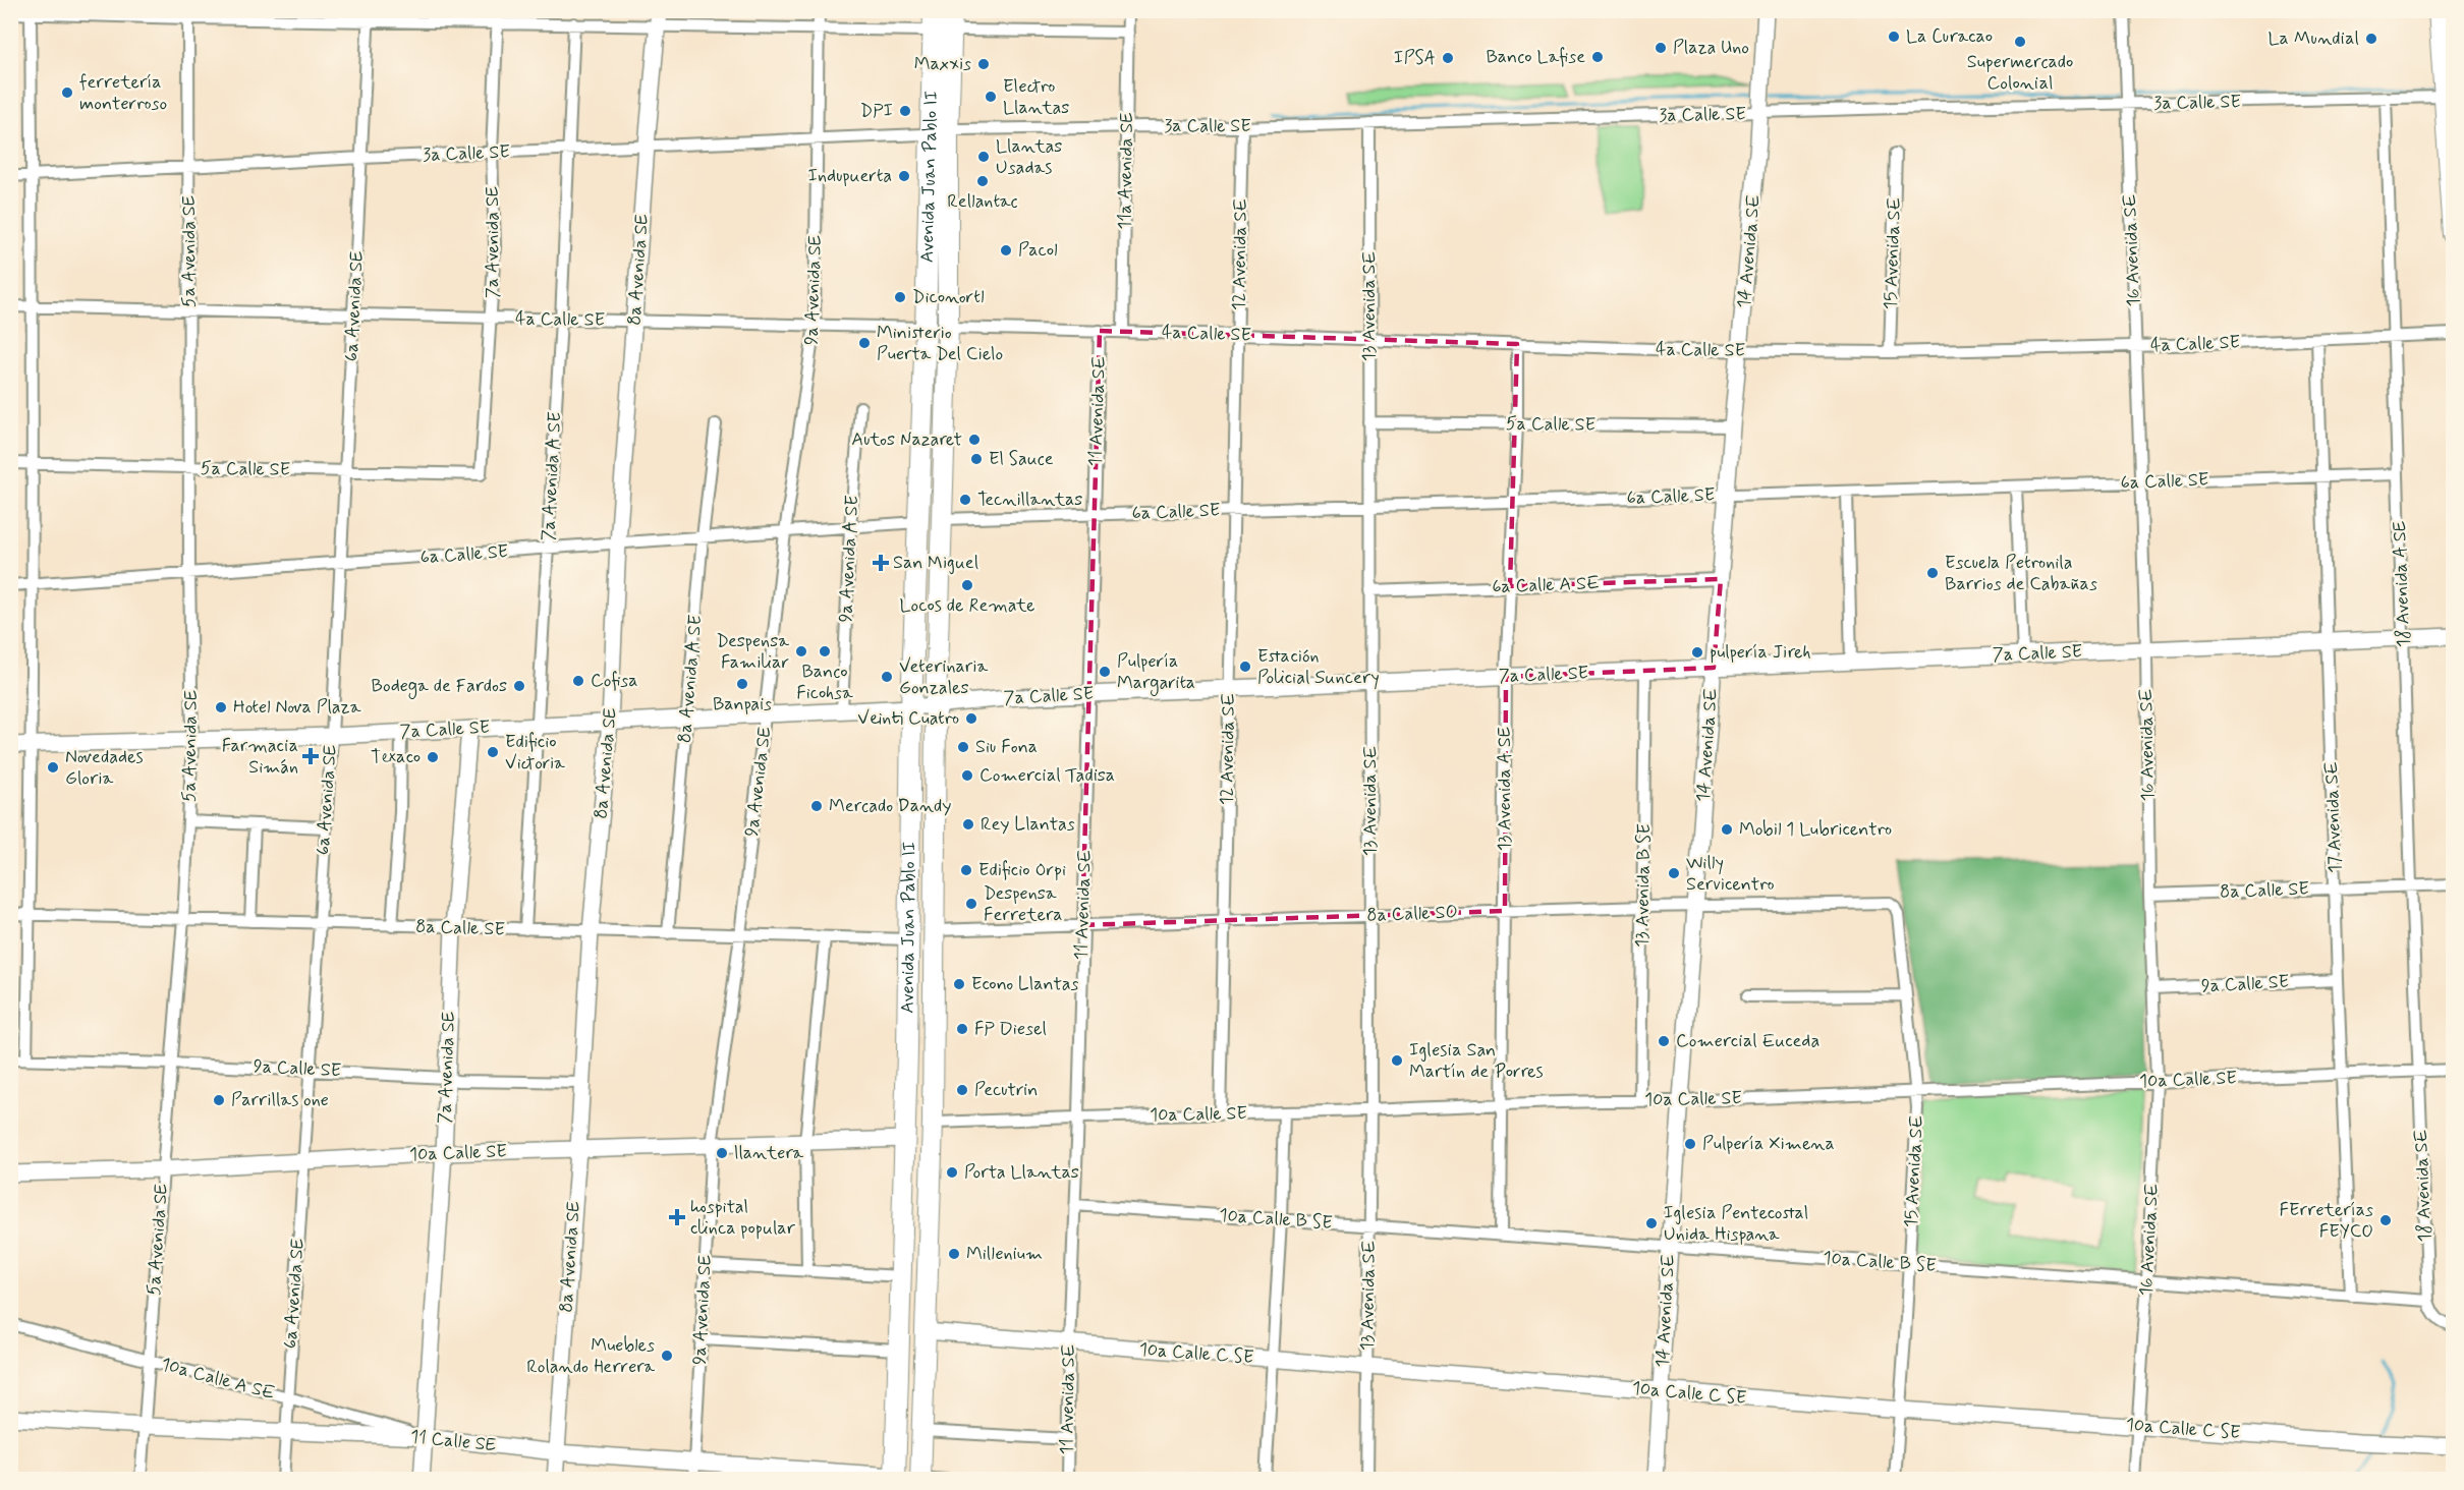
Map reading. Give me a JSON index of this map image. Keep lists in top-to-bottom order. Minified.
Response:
{"streets":{"highway":["Avenida Juan Pablo II"],"street":["3a Calle SE","11a Avenida SE","7a Avenida SE","16 Avenida SE","5a Avenida SE","14 Avenida SE","15 Avenida SE","12 Avenida SE","8a Avenida SE","9a Avenida SE","6a Avenida SE","13 Avenida SE","4a Calle SE","11 Avenida SE","5a Calle SE","7a Avenida A SE","6a Calle SE","9a Avenida A SE","18 Avenida A SE","6a Calle A SE","7a Calle SE","8a Avenida A SE","13 Avenida A SE","17 Avenida SE","13 Avenida B SE","8a Calle SE","8a Calle SO","9a Calle SE","10a Calle SE","18 Avenida SE","10a Calle B SE","10a Calle C SE","10a Calle A SE","11 Calle SE"]},"crossings":[["3a Calle SE","11a Avenida SE"],["3a Calle SE","7a Avenida SE"],["3a Calle SE","16 Avenida SE"],["3a Calle SE","5a Avenida SE"],["3a Calle SE","14 Avenida SE"],["3a Calle SE","12 Avenida SE"],["3a Calle SE","8a Avenida SE"],["3a Calle SE","9a Avenida SE"],["3a Calle SE","6a Avenida SE"],["3a Calle SE","13 Avenida SE"],["3a Calle SE","7a Avenida A SE"],["3a Calle SE","18 Avenida A SE"],["11a Avenida SE","4a Calle SE"],["Avenida Juan Pablo II","4a Calle SE"],["Avenida Juan Pablo II","6a Calle SE"],["Avenida Juan Pablo II","7a Calle SE"],["Avenida Juan Pablo II","8a Calle SE"],["Avenida Juan Pablo II","8a Calle SO"],["Avenida Juan Pablo II","10a Calle SE"],["Avenida Juan Pablo II","10a Calle C SE"],["Avenida Juan Pablo II","11 Calle SE"],["7a Avenida SE","4a Calle SE"],["7a Avenida SE","5a Calle SE"],["7a Avenida SE","7a Calle SE"],["7a Avenida SE","8a Calle SE"],["7a Avenida SE","9a Calle SE"],["7a Avenida SE","10a Calle SE"],["7a Avenida SE","10a Calle A SE"],["7a Avenida SE","11 Calle SE"],["16 Avenida SE","4a Calle SE"],["16 Avenida SE","6a Calle SE"],["16 Avenida SE","7a Calle SE"],["16 Avenida SE","8a Calle SE"],["16 Avenida SE","9a Calle SE"],["16 Avenida SE","10a Calle SE"],["16 Avenida SE","10a Calle B SE"],["16 Avenida SE","10a Calle C SE"],["5a Avenida SE","4a Calle SE"],["5a Avenida SE","5a Calle SE"],["5a Avenida SE","6a Calle SE"],["5a Avenida SE","7a Calle SE"],["5a Avenida SE","8a Calle SE"],["5a Avenida SE","9a Calle SE"],["5a Avenida SE","10a Calle SE"],["5a Avenida SE","10a Calle A SE"],["5a Avenida SE","11 Calle SE"],["14 Avenida SE","4a Calle SE"],["14 Avenida SE","5a Calle SE"],["14 Avenida SE","6a Calle SE"],["14 Avenida SE","6a Calle A SE"],["14 Avenida SE","7a Calle SE"],["14 Avenida SE","8a Calle SO"],["14 Avenida SE","10a Calle SE"],["14 Avenida SE","10a Calle B SE"],["14 Avenida SE","10a Calle C SE"],["15 Avenida SE","4a Calle SE"],["15 Avenida SE","8a Calle SO"],["15 Avenida SE","10a Calle SE"],["15 Avenida SE","10a Calle B SE"],["15 Avenida SE","10a Calle C SE"],["12 Avenida SE","4a Calle SE"],["12 Avenida SE","6a Calle SE"],["12 Avenida SE","7a Calle SE"],["12 Avenida SE","8a Calle SO"],["12 Avenida SE","10a Calle SE"],["8a Avenida SE","4a Calle SE"],["8a Avenida SE","6a Calle SE"],["8a Avenida SE","7a Calle SE"],["8a Avenida SE","8a Calle SE"],["8a Avenida SE","9a Calle SE"],["8a Avenida SE","10a Calle SE"],["8a Avenida SE","11 Calle SE"],["9a Avenida SE","4a Calle SE"],["9a Avenida SE","6a Calle SE"],["9a Avenida SE","7a Calle SE"],["9a Avenida SE","8a Calle SE"],["9a Avenida SE","10a Calle SE"],["9a Avenida SE","11 Calle SE"],["6a Avenida SE","4a Calle SE"],["6a Avenida SE","5a Calle SE"],["6a Avenida SE","6a Calle SE"],["6a Avenida SE","7a Calle SE"],["6a Avenida SE","8a Calle SE"],["6a Avenida SE","9a Calle SE"],["6a Avenida SE","10a Calle SE"],["6a Avenida SE","10a Calle A SE"],["6a Avenida SE","11 Calle SE"],["13 Avenida SE","4a Calle SE"],["13 Avenida SE","5a Calle SE"],["13 Avenida SE","6a Calle SE"],["13 Avenida SE","6a Calle A SE"],["13 Avenida SE","7a Calle SE"],["13 Avenida SE","8a Calle SO"],["13 Avenida SE","10a Calle SE"],["13 Avenida SE","10a Calle B SE"],["13 Avenida SE","10a Calle C SE"],["4a Calle SE","11 Avenida SE"],["4a Calle SE","7a Avenida A SE"],["4a Calle SE","18 Avenida A SE"],["4a Calle SE","13 Avenida A SE"],["4a Calle SE","17 Avenida SE"],["11 Avenida SE","6a Calle SE"],["11 Avenida SE","7a Calle SE"],["11 Avenida SE","8a Calle SO"],["11 Avenida SE","10a Calle SE"],["11 Avenida SE","10a Calle B SE"],["11 Avenida SE","10a Calle C SE"],["5a Calle SE","13 Avenida A SE"],["7a Avenida A SE","6a Calle SE"],["7a Avenida A SE","7a Calle SE"],["7a Avenida A SE","8a Calle SE"],["6a Calle SE","9a Avenida A SE"],["6a Calle SE","18 Avenida A SE"],["6a Calle SE","8a Avenida A SE"],["6a Calle SE","13 Avenida A SE"],["6a Calle SE","17 Avenida SE"],["9a Avenida A SE","7a Calle SE"],["18 Avenida A SE","7a Calle SE"],["18 Avenida A SE","8a Calle SE"],["18 Avenida A SE","10a Calle SE"],["18 Avenida A SE","18 Avenida SE"],["6a Calle A SE","13 Avenida A SE"],["7a Calle SE","8a Avenida A SE"],["7a Calle SE","13 Avenida A SE"],["7a Calle SE","17 Avenida SE"],["7a Calle SE","13 Avenida B SE"],["8a Avenida A SE","8a Calle SE"],["13 Avenida A SE","8a Calle SO"],["13 Avenida A SE","10a Calle SE"],["13 Avenida A SE","10a Calle B SE"],["17 Avenida SE","8a Calle SE"],["17 Avenida SE","9a Calle SE"],["17 Avenida SE","10a Calle SE"],["17 Avenida SE","10a Calle B SE"],["13 Avenida B SE","8a Calle SO"],["13 Avenida B SE","10a Calle SE"],["10a Calle SE","18 Avenida SE"],["18 Avenida SE","10a Calle B SE"],["10a Calle A SE","11 Calle SE"]],"places":{"other":["La Curacao","La Mundial","Supermercado Colonial","Plaza Uno","Banco Lafise","IPSA","Maxxis","ferretería monterroso","Electro Llantas","DPI","Llantas Usadas","Indupuerta","Rellantac","Pacol","Diconortl","Ministerio Puerta Del Cielo","Autos Nazaret","El Sauce","Tecnillantas","Escuela Petronila Barrios de Cabañas","Locos de Remate","Despensa Familiar","Banco Ficohsa","pulpería Jireh","Estación Policial Suncery","Pulpería Margarita","Veterinaria Gonzales","Cofisa","Banpais","Bodega de Fardos","Hotel Nova Plaza","Veinti Cuatro","Siu Fona","Edificio Victoria","Texaco","Novedades Gloria","Comercial Tadisa","Mercado Dandy","Rey Llantas","Mobil 1 Lubricentro","Edificio Orpi","Willy Servicentro","Despensa Ferretera","Econo Llantas","FP Diesel","Comercial Euceda","Iglesia San Martín de Porres","Pecutrin","Parrillas one","Pulpería Ximena","llantera","Porta Llantas","FErreterías FEYCO","Iglesia Pentecostal Unida Hispana","Millenium","Muebles Rolando Herrera"],"health":["San Miguel","Farmacia Simán","hospital clinca popular"]}}
